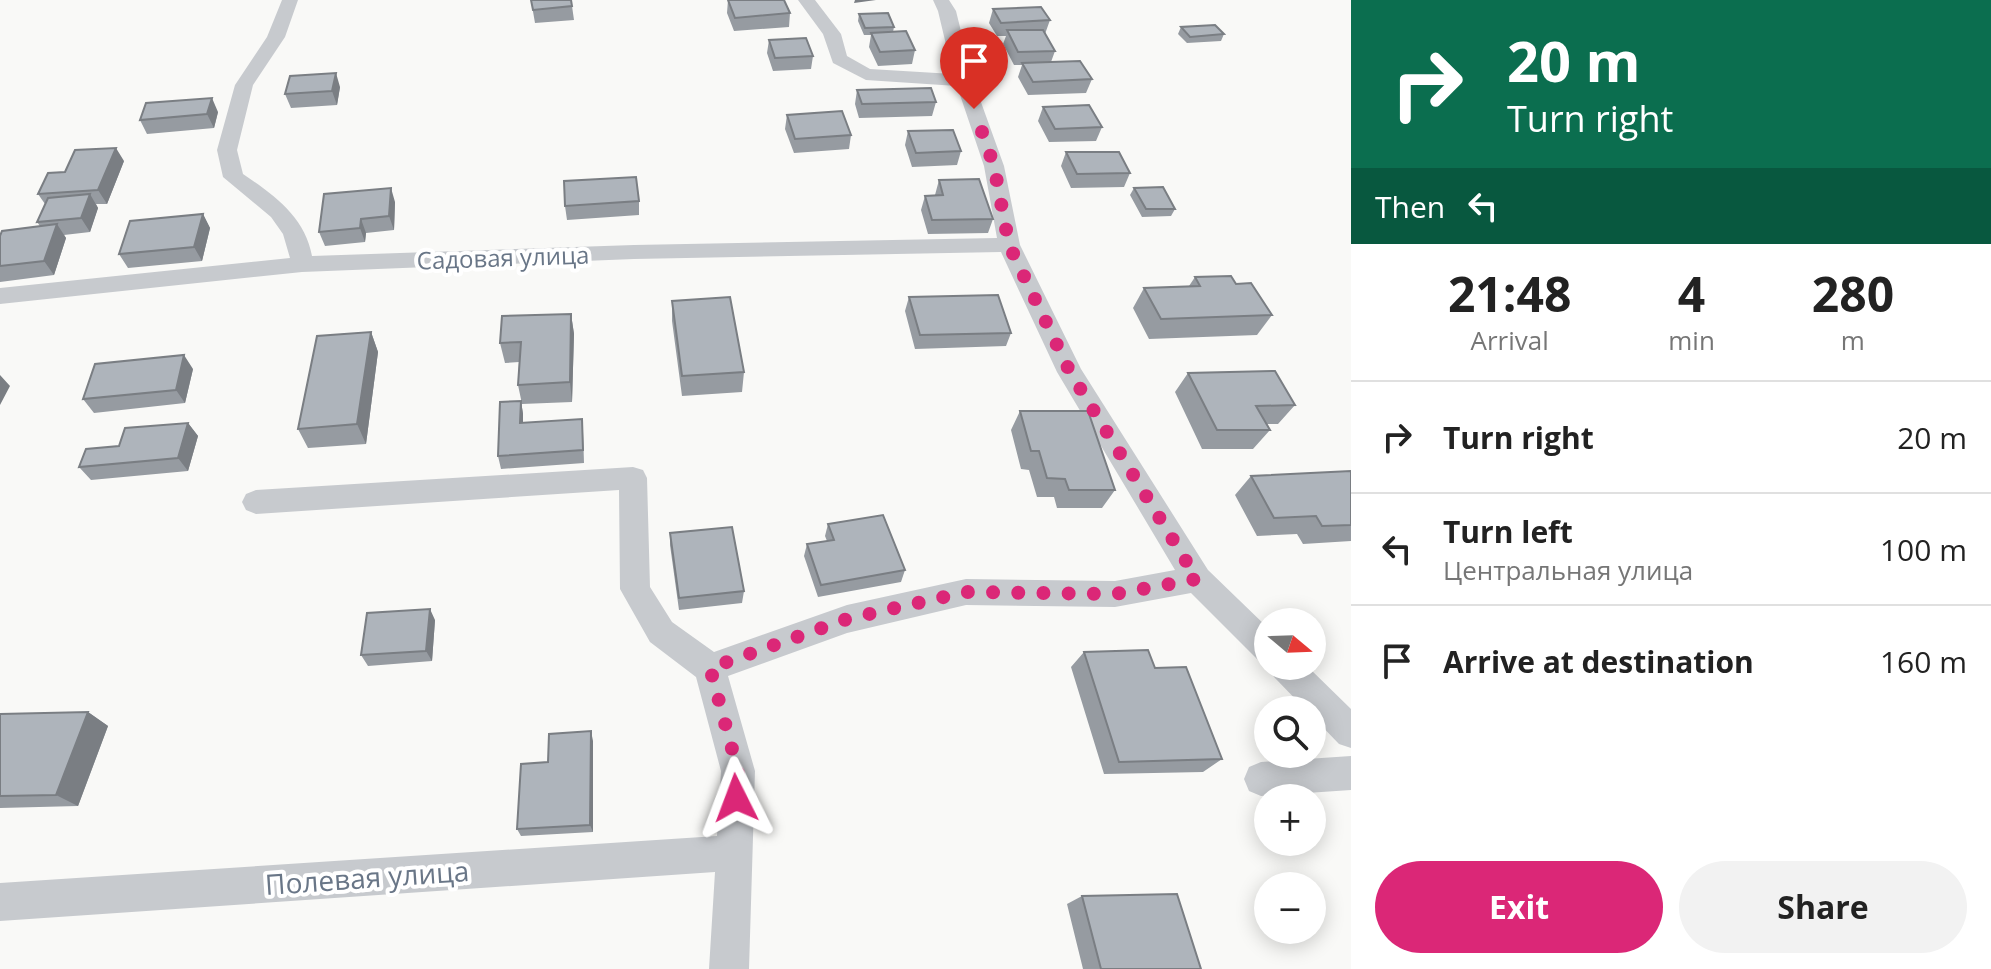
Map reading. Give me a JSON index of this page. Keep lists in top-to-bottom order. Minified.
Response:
{"streets":{"street":["Садовая улица","Полевая улица"]},"north":"right","page":{"turn":["20 m","Turn right"],"then":"Then","eta":["21:48","Arrival","4","min","280","m"],"list":[{"name":"Turn right","value":"20 m"},{"name":"Turn left","note":"Центральная улица","value":"100 m"},{"name":"Arrive at destination","value":"160 m"}],"map_buttons":["+","−"],"buttons":["Exit","Share"]}}
